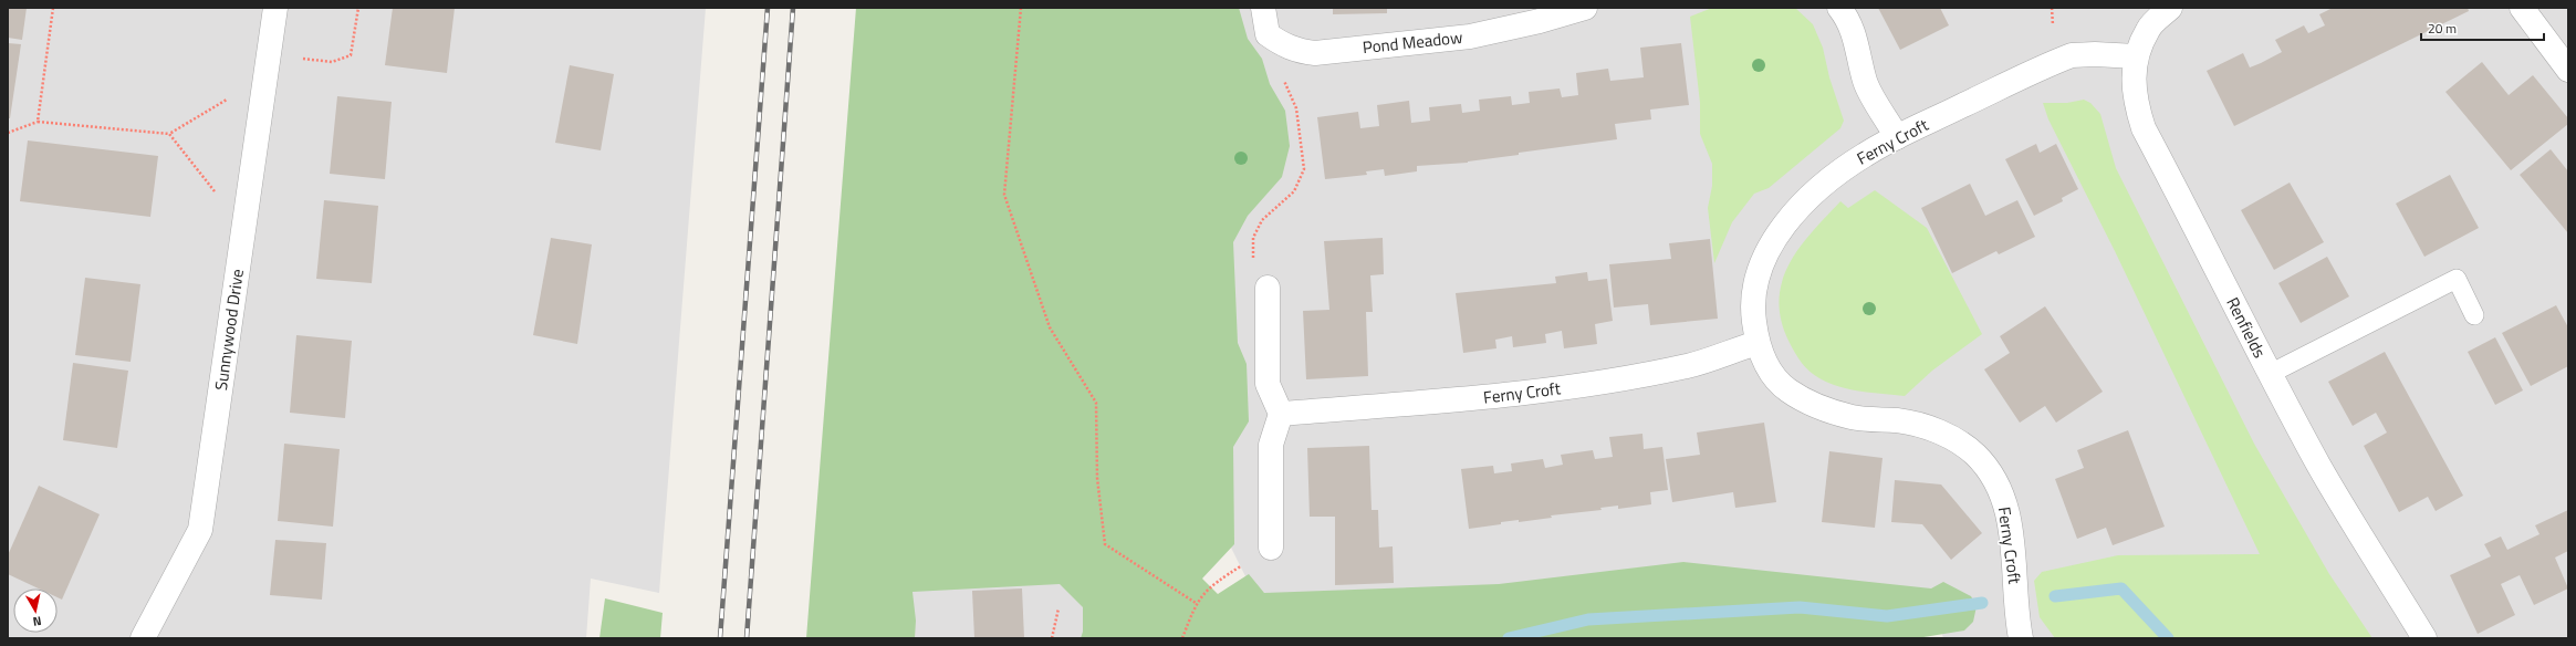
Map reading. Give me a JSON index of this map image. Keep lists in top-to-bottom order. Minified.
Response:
{"streets":{"street":["Pond Meadow","Ferny Croft","Renfields","Sunnywood Drive"]},"crossings":[["Ferny Croft","Renfields"]],"scale_bar":"20 m","north":"bottom"}
